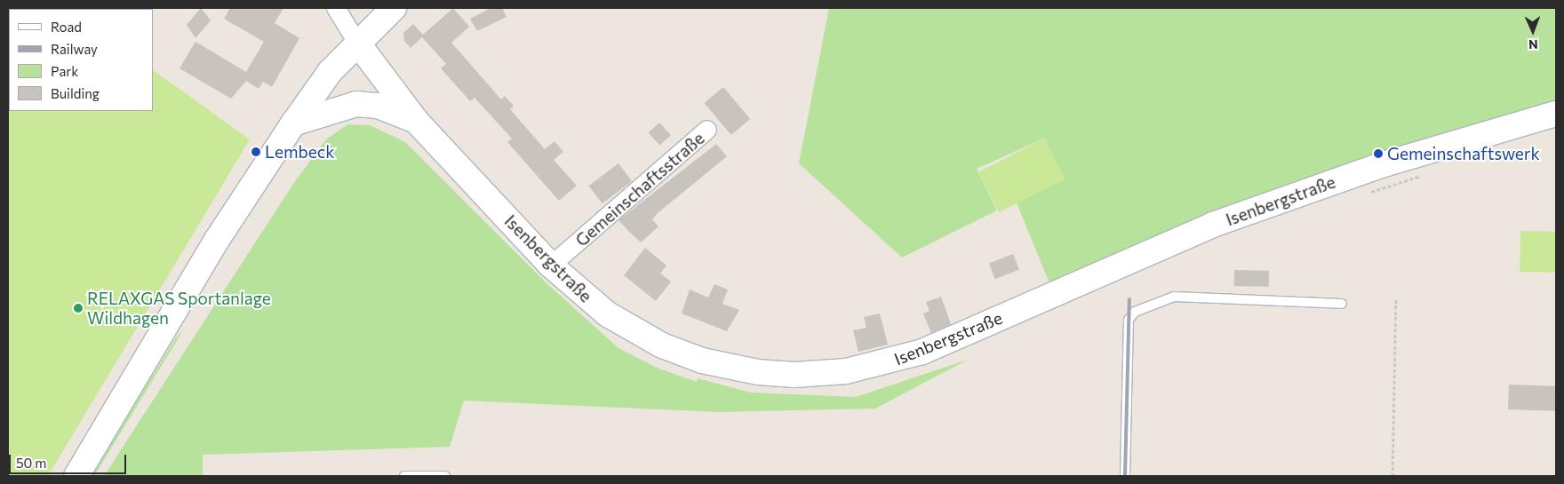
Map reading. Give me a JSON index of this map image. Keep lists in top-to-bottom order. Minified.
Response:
{"streets":{"main road":["Isenbergstraße"],"street":["Gemeinschaftsstraße"]},"crossings":[["Gemeinschaftsstraße","Isenbergstraße"]],"places":["Lembeck","Gemeinschaftswerk","RELAXGAS Sportanlage Wildhagen"],"legend":["Road","Railway","Park","Building"],"scale_bar":"50 m","north":"bottom"}
